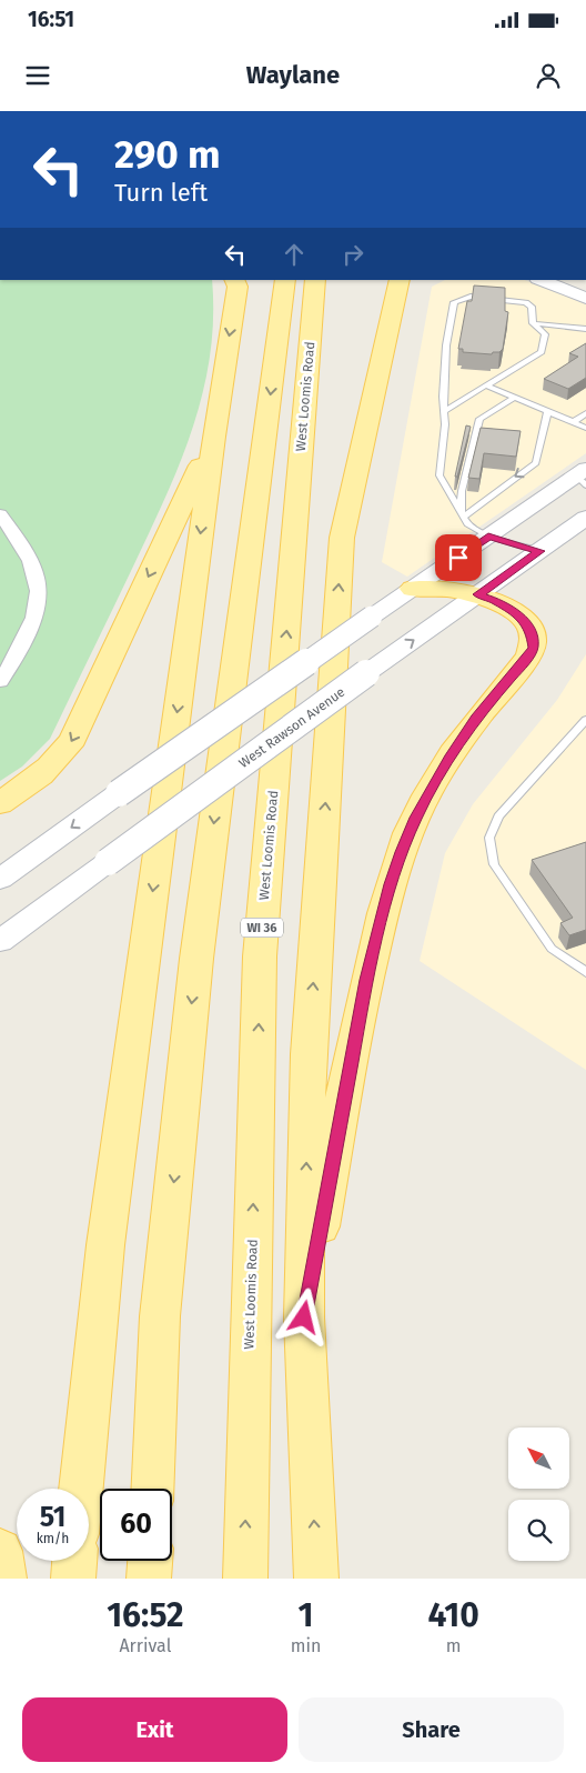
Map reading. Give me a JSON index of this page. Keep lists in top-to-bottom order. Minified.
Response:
{"streets":{"main road":["West Loomis Road","West Rawson Avenue","WI 36"]},"north":"top left","page":{"status":"16:51","header":"Waylane","turn":["290 m","Turn left"],"speed":"51 km/h","limit":"60","eta":["16:52","Arrival","1","min","410","m"],"buttons":["Exit","Share"]}}
